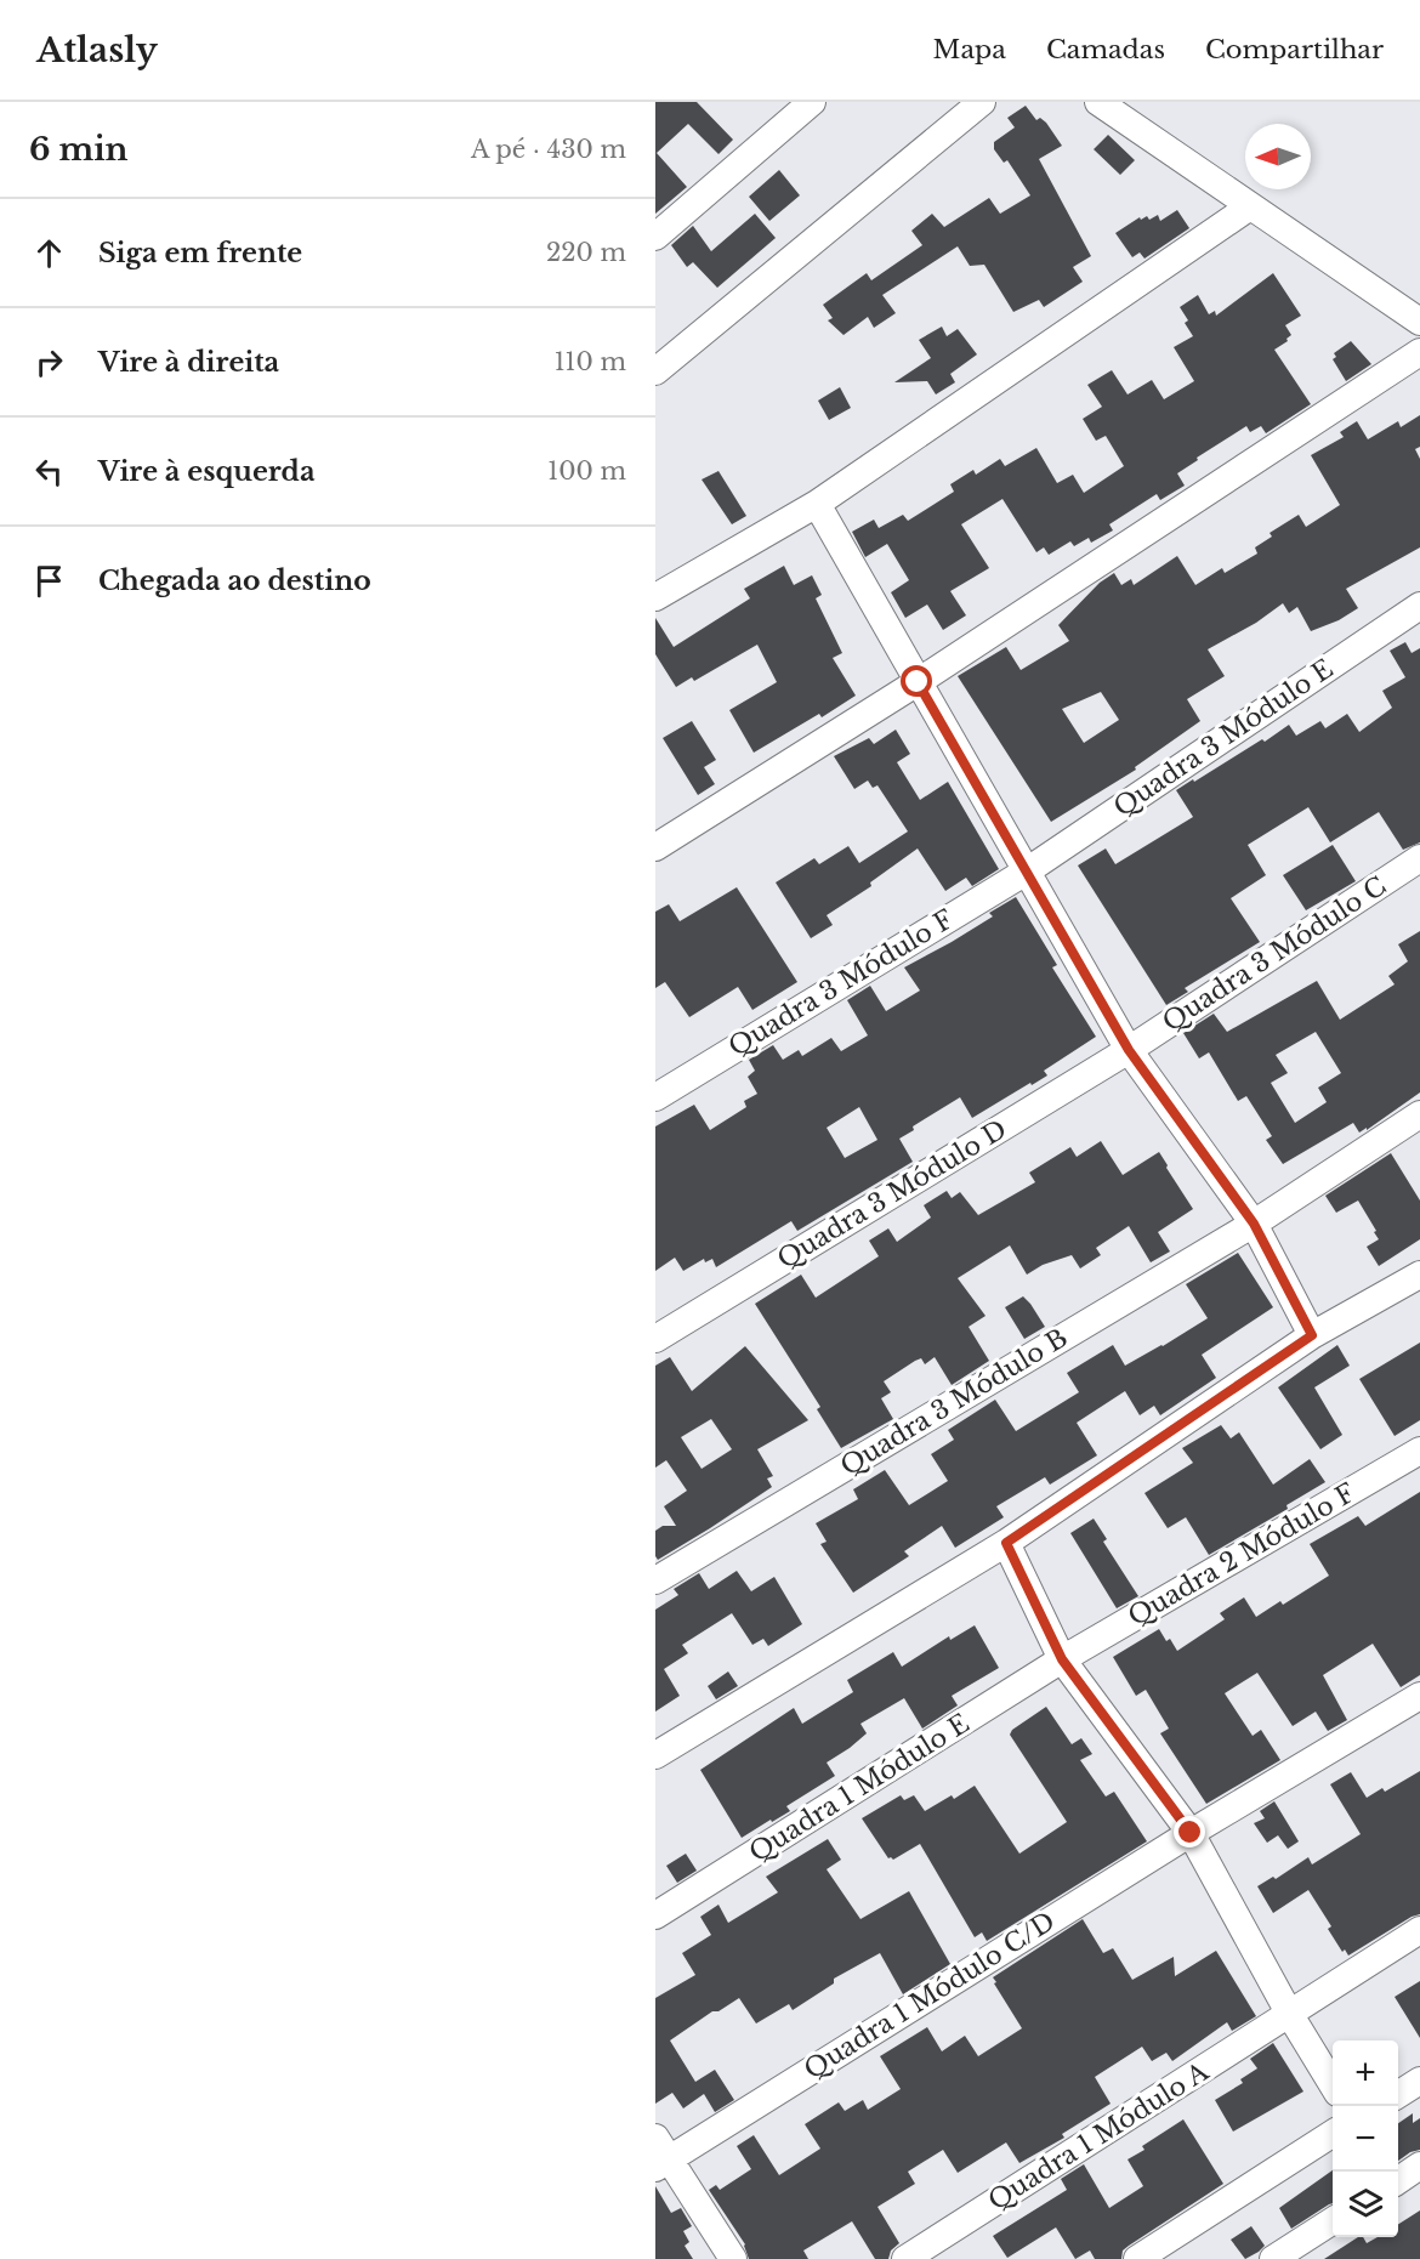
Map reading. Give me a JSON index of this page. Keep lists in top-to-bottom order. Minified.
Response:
{"streets":{"street":["Quadra 3 Módulo E","Quadra 3 Módulo C","Quadra 3 Módulo F","Quadra 3 Módulo D","Quadra 3 Módulo B","Quadra 2 Módulo F","Quadra 1 Módulo E","Quadra 1 Módulo C/D","Quadra 1 Módulo A"]},"crossings":[["Quadra 3 Módulo E","Quadra 3 Módulo F"],["Quadra 3 Módulo C","Quadra 3 Módulo D"],["Quadra 2 Módulo F","Quadra 1 Módulo E"]],"north":"left","page":{"header":"Atlasly","nav":["Mapa","Camadas","Compartilhar"],"heading":["6 min","A pé · 430 m"],"list":[["Siga em frente","220 m"],["Vire à direita","110 m"],["Vire à esquerda","100 m"],"Chegada ao destino"],"map_buttons":["+","−"]}}
